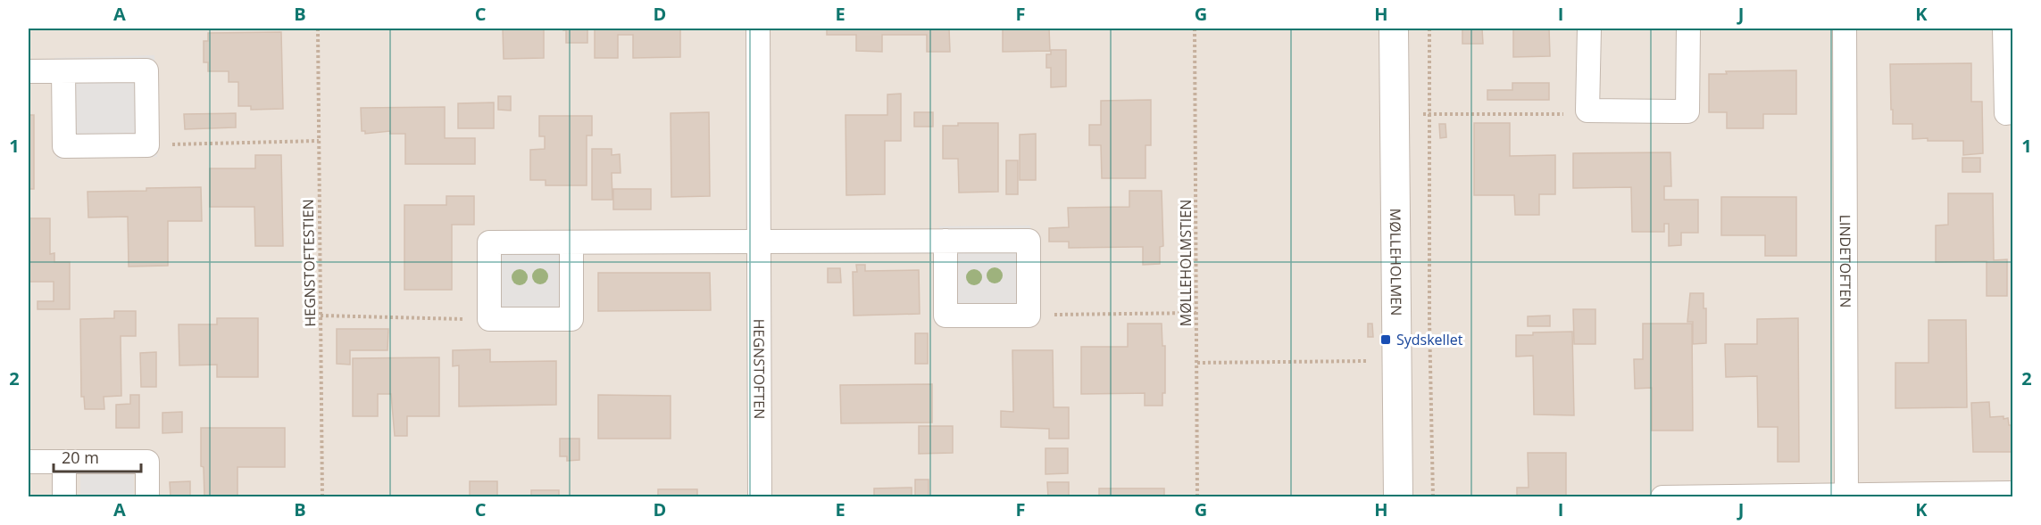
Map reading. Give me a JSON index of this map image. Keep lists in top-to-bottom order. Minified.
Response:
{"streets":{"street":["LINDETOFTEN","MØLLEHOLMEN","HEGNSTOFTEN"],"path":["HEGNSTOFTESTIEN","MØLLEHOLMSTIEN"]},"places":{"transit":["Sydskellet"]},"scale_bar":"20 m","grid":{"columns":["A","B","C","D","E","F","G","H","I","J","K"],"rows":["1","2"]}}
